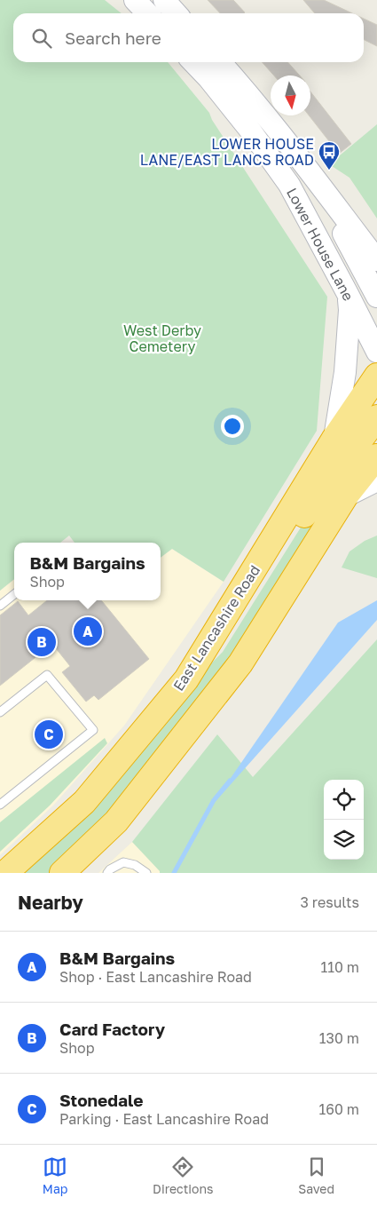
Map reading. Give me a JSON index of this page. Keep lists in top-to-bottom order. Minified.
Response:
{"streets":{"highway":["East Lancashire Road"],"street":["Lower House Lane"]},"parks":["West Derby Cemetery"],"places":{"bus stop":["LOWER HOUSE LANE/EAST LANCS ROAD"]},"north":"bottom","page":{"search":"Search here","popup":["B&M Bargains","Shop"],"pins":["A","B","C"],"heading":["Nearby","3 results"],"list":[{"mark":"A","name":"B&M Bargains","note":"Shop · East Lancashire Road","value":"110 m"},{"mark":"B","name":"Card Factory","note":"Shop","value":"130 m"},{"mark":"C","name":"Stonedale","note":"Parking · East Lancashire Road","value":"160 m"}],"nav":["Map","Directions","Saved"]}}
